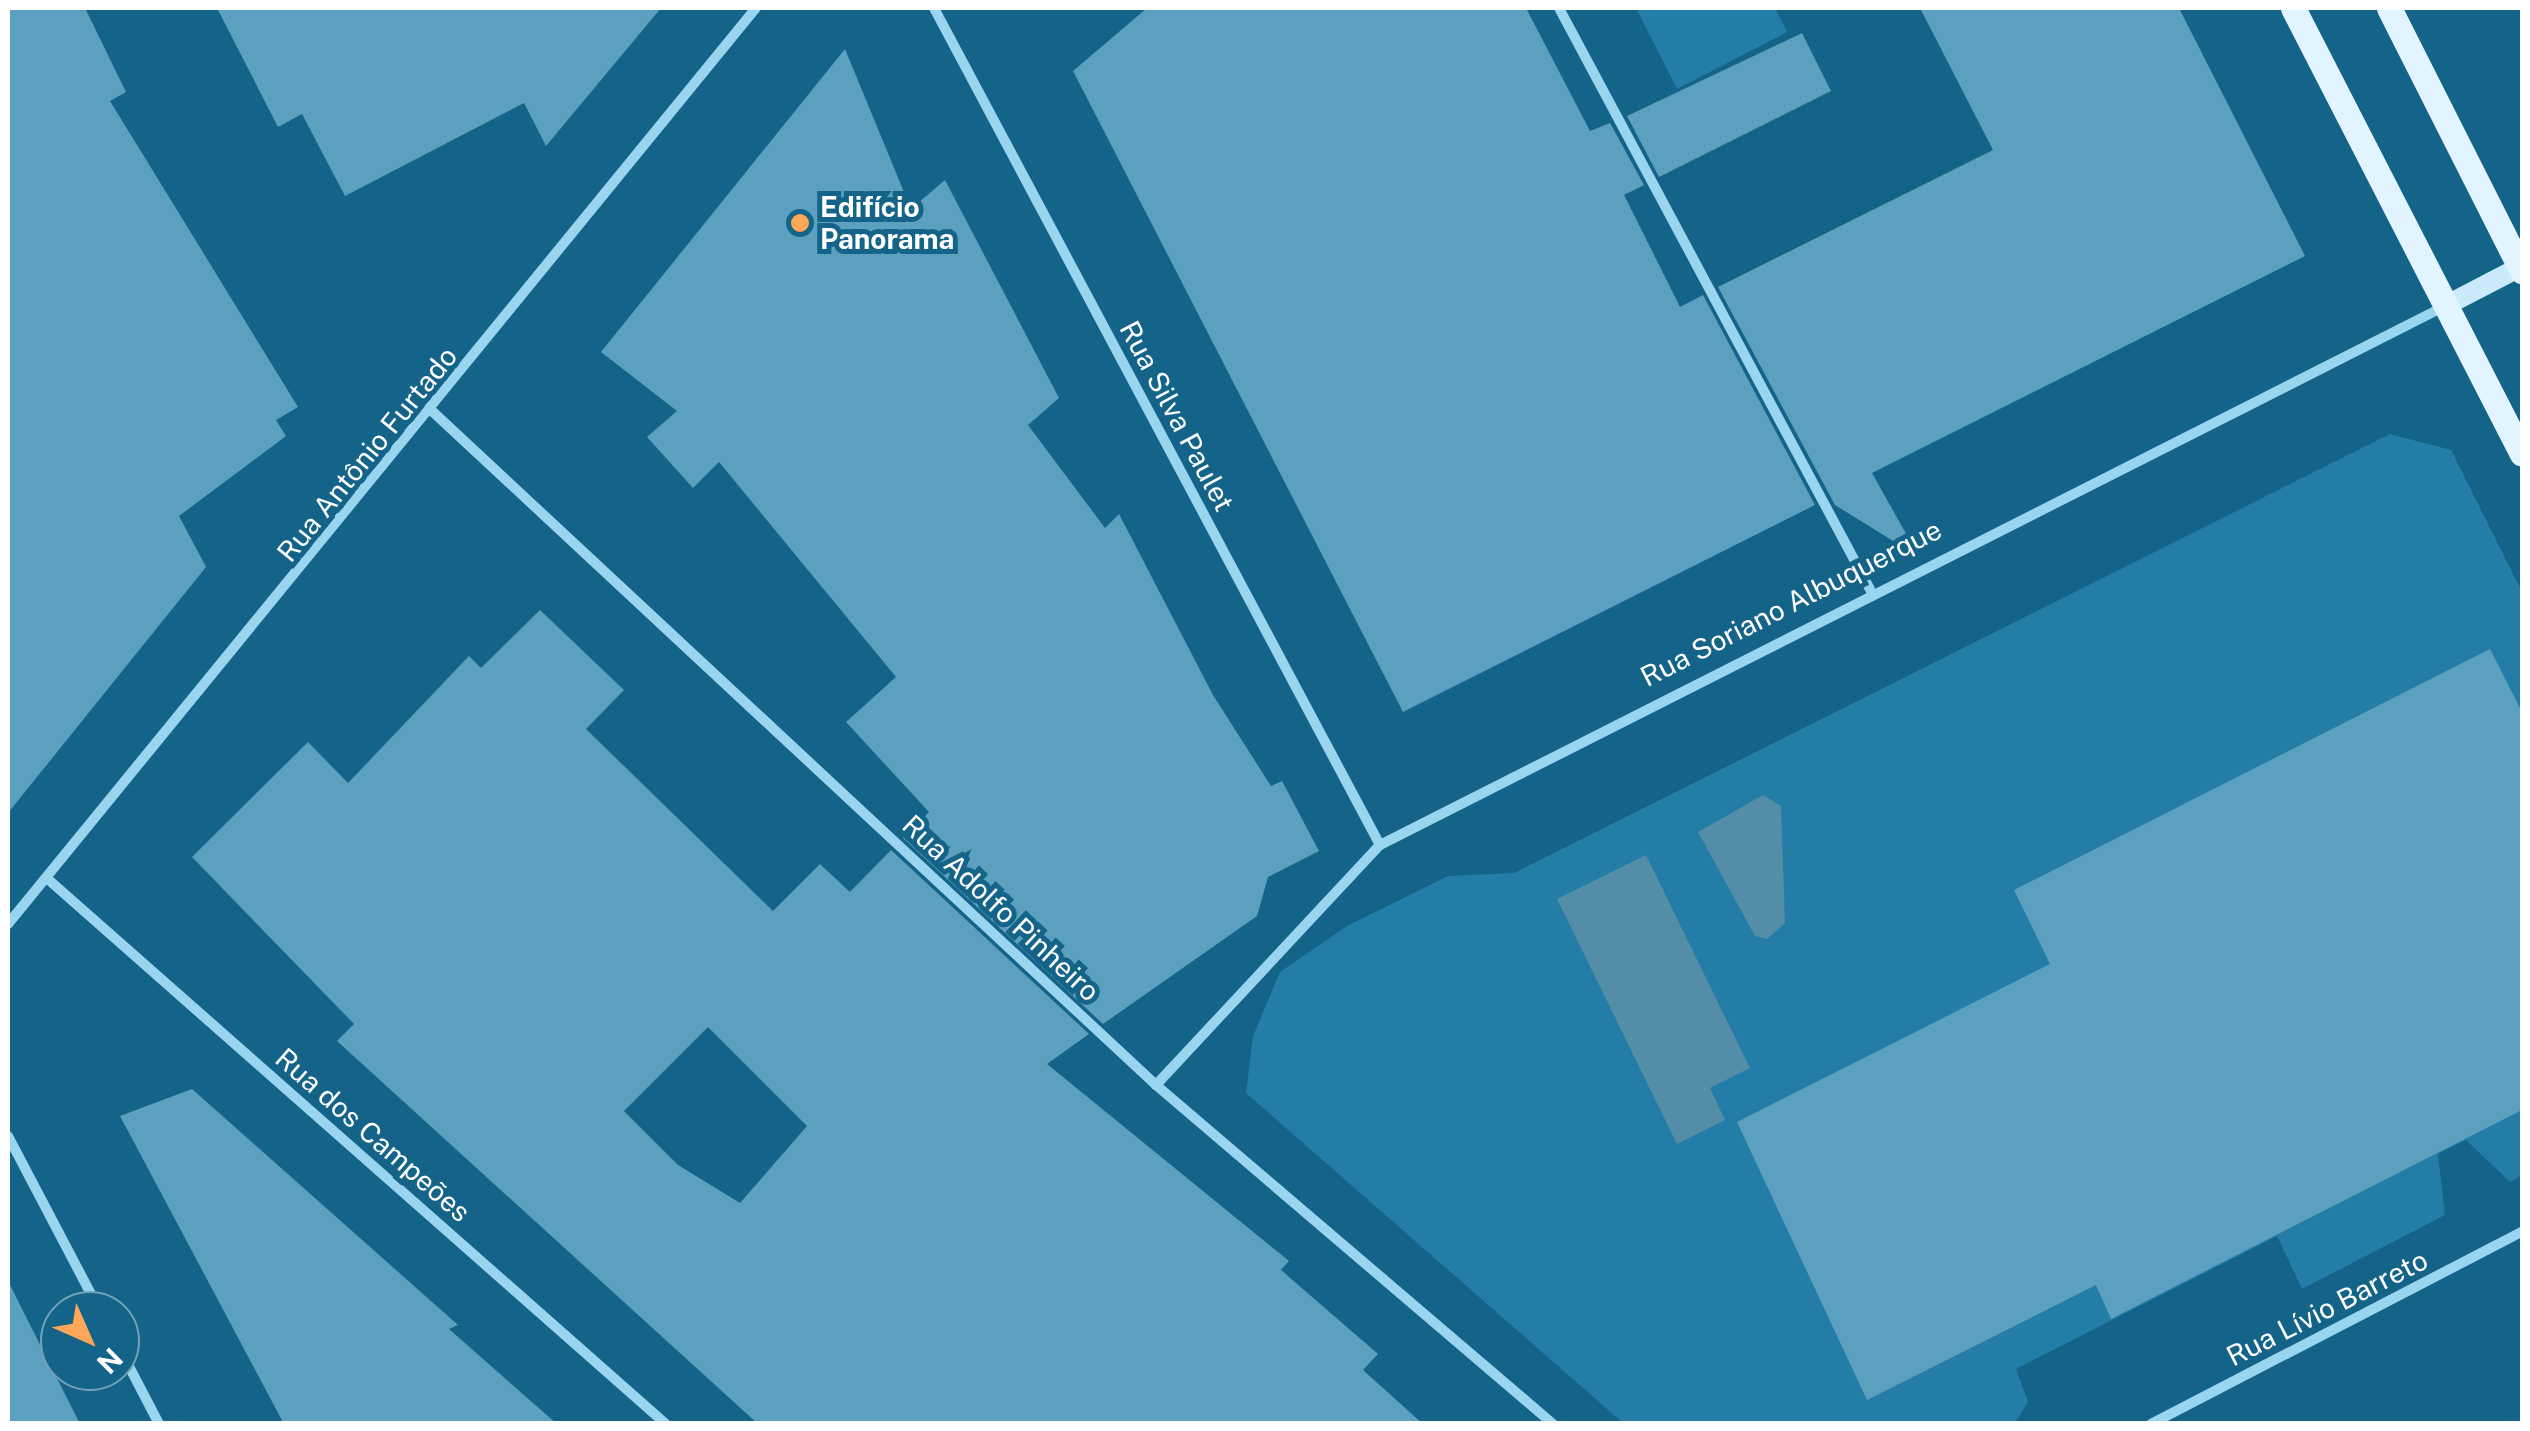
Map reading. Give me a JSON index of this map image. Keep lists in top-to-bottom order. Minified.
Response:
{"streets":{"main road":["Rua Soriano Albuquerque"],"street":["Rua Silva Paulet","Rua Antônio Furtado","Rua Adolfo Pinheiro","Rua dos Campeões","Rua Lívio Barreto"]},"crossings":[["Rua Silva Paulet","Rua Soriano Albuquerque"],["Rua Antônio Furtado","Rua Adolfo Pinheiro"],["Rua Antônio Furtado","Rua dos Campeões"],["Rua Soriano Albuquerque","Rua Adolfo Pinheiro"]],"places":["Edifício Panorama"],"north":"bottom right"}
